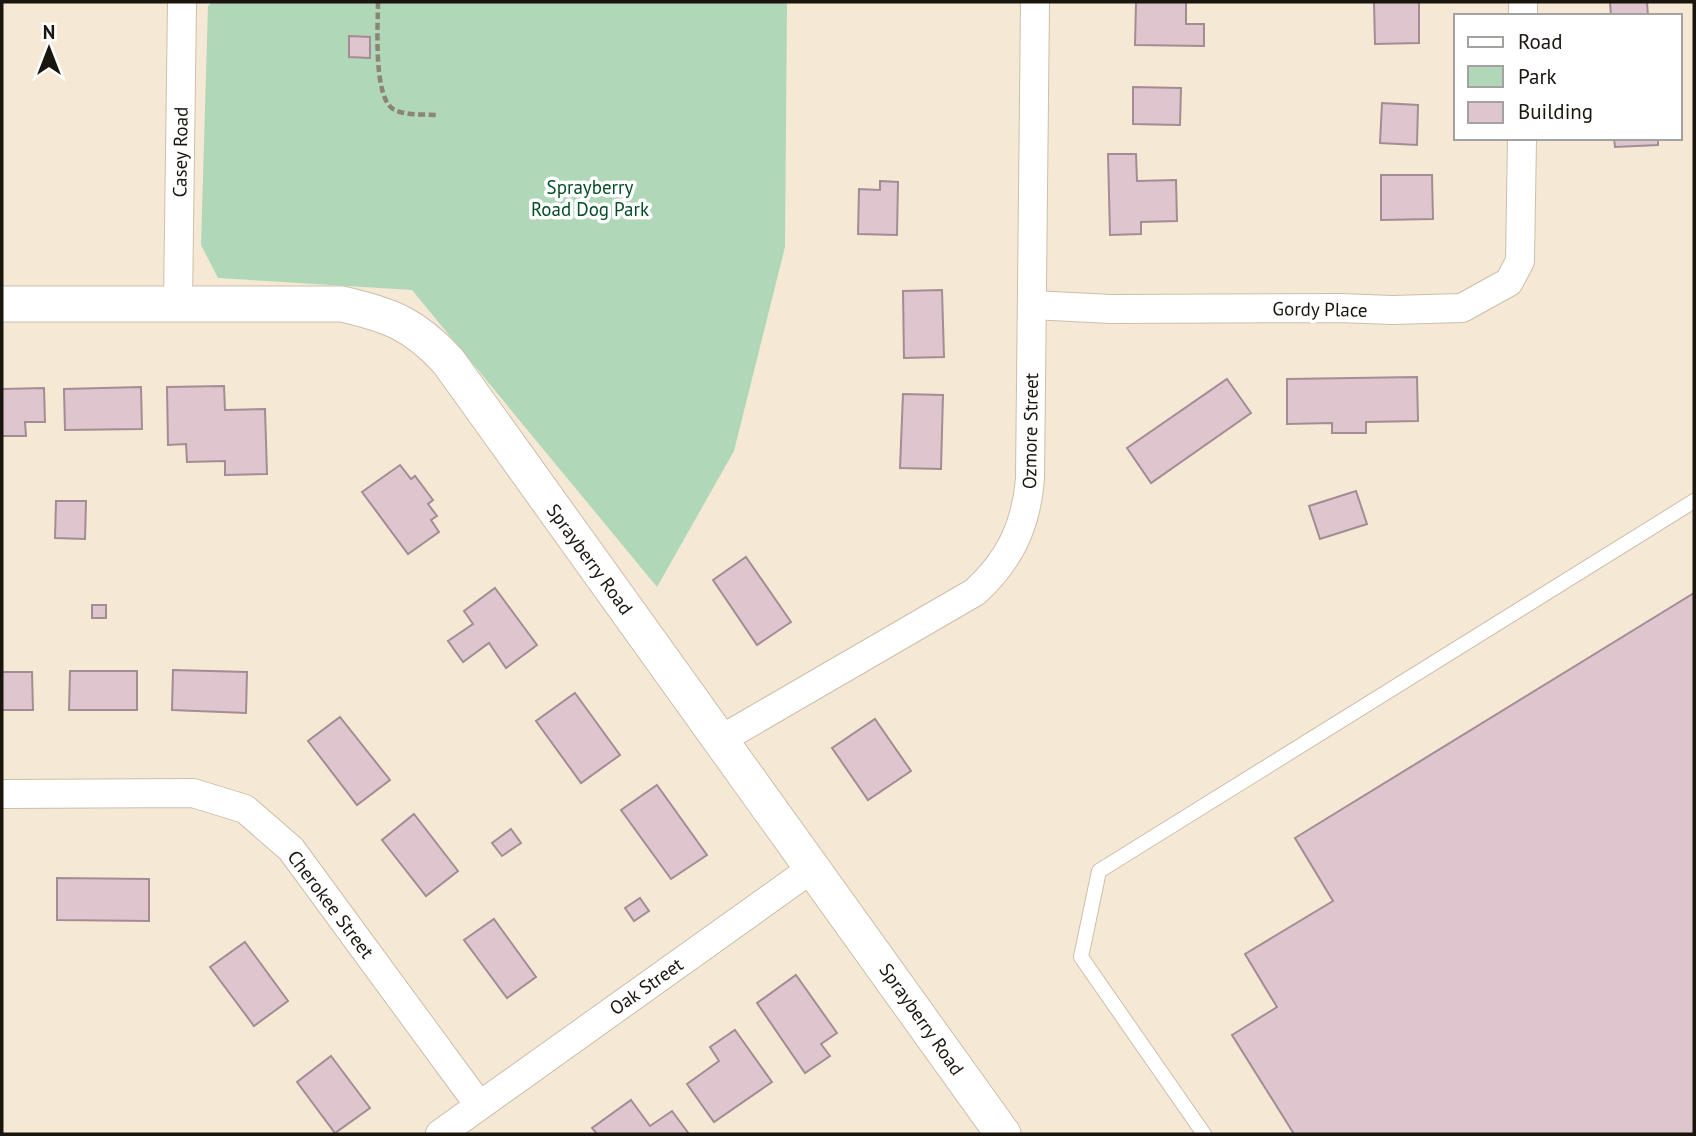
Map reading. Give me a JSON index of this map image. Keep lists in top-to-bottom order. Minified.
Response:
{"streets":{"street":["Casey Road","Gordy Place","Ozmore Street","Sprayberry Road","Cherokee Street","Oak Street"]},"crossings":[["Casey Road","Sprayberry Road"],["Gordy Place","Ozmore Street"],["Ozmore Street","Sprayberry Road"],["Sprayberry Road","Oak Street"],["Cherokee Street","Oak Street"]],"parks":["Sprayberry Road Dog Park"],"legend":["Road","Park","Building"],"north":"top"}
